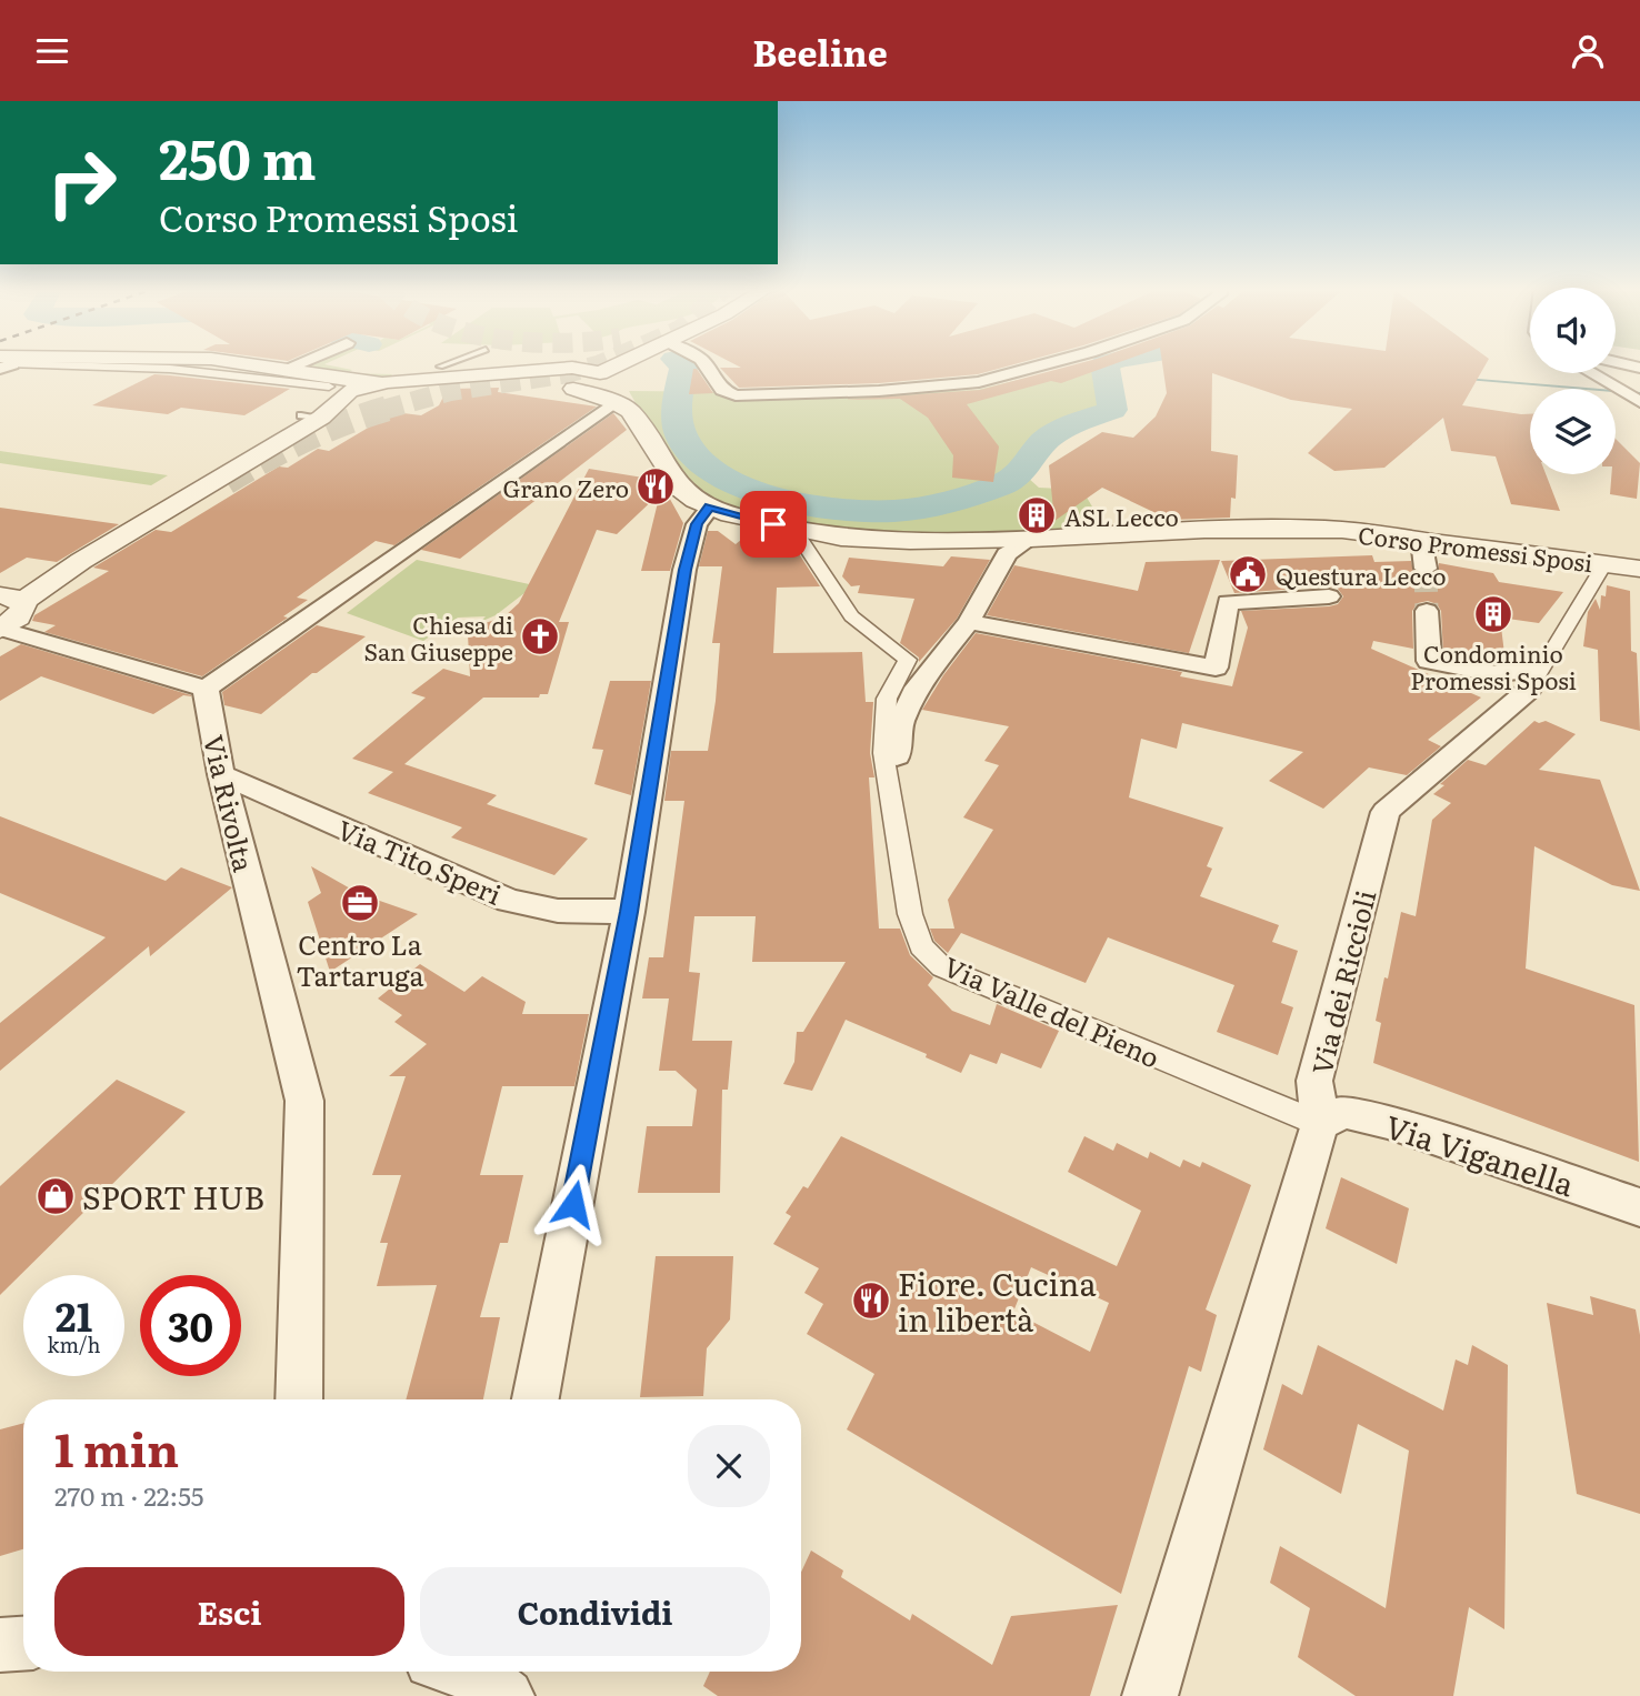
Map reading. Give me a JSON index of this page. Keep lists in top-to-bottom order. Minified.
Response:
{"streets":{"street":["Corso Promessi Sposi","Via Rivolta","Via Tito Speri","Via dei Riccioli","Via Valle del Pieno","Via Viganella"]},"crossings":[["Corso Promessi Sposi","Via dei Riccioli"],["Corso Promessi Sposi","Via Valle del Pieno"],["Via Rivolta","Via Tito Speri"],["Via dei Riccioli","Via Valle del Pieno"],["Via dei Riccioli","Via Viganella"],["Via Valle del Pieno","Via Viganella"]],"places":{"restaurant":["Grano Zero","Fiore. Cucina in libertà"],"building":["ASL Lecco","Condominio Promessi Sposi"],"public building":["Questura Lecco"],"church":["Chiesa di San Giuseppe"],"office":["Centro La Tartaruga"],"shop":["SPORT HUB"]},"page":{"header":"Beeline","turn":["250 m","Corso Promessi Sposi"],"speed":"21 km/h","limit":"30","heading":["1 min","270 m · 22:55"],"buttons":["Esci","Condividi"]}}
